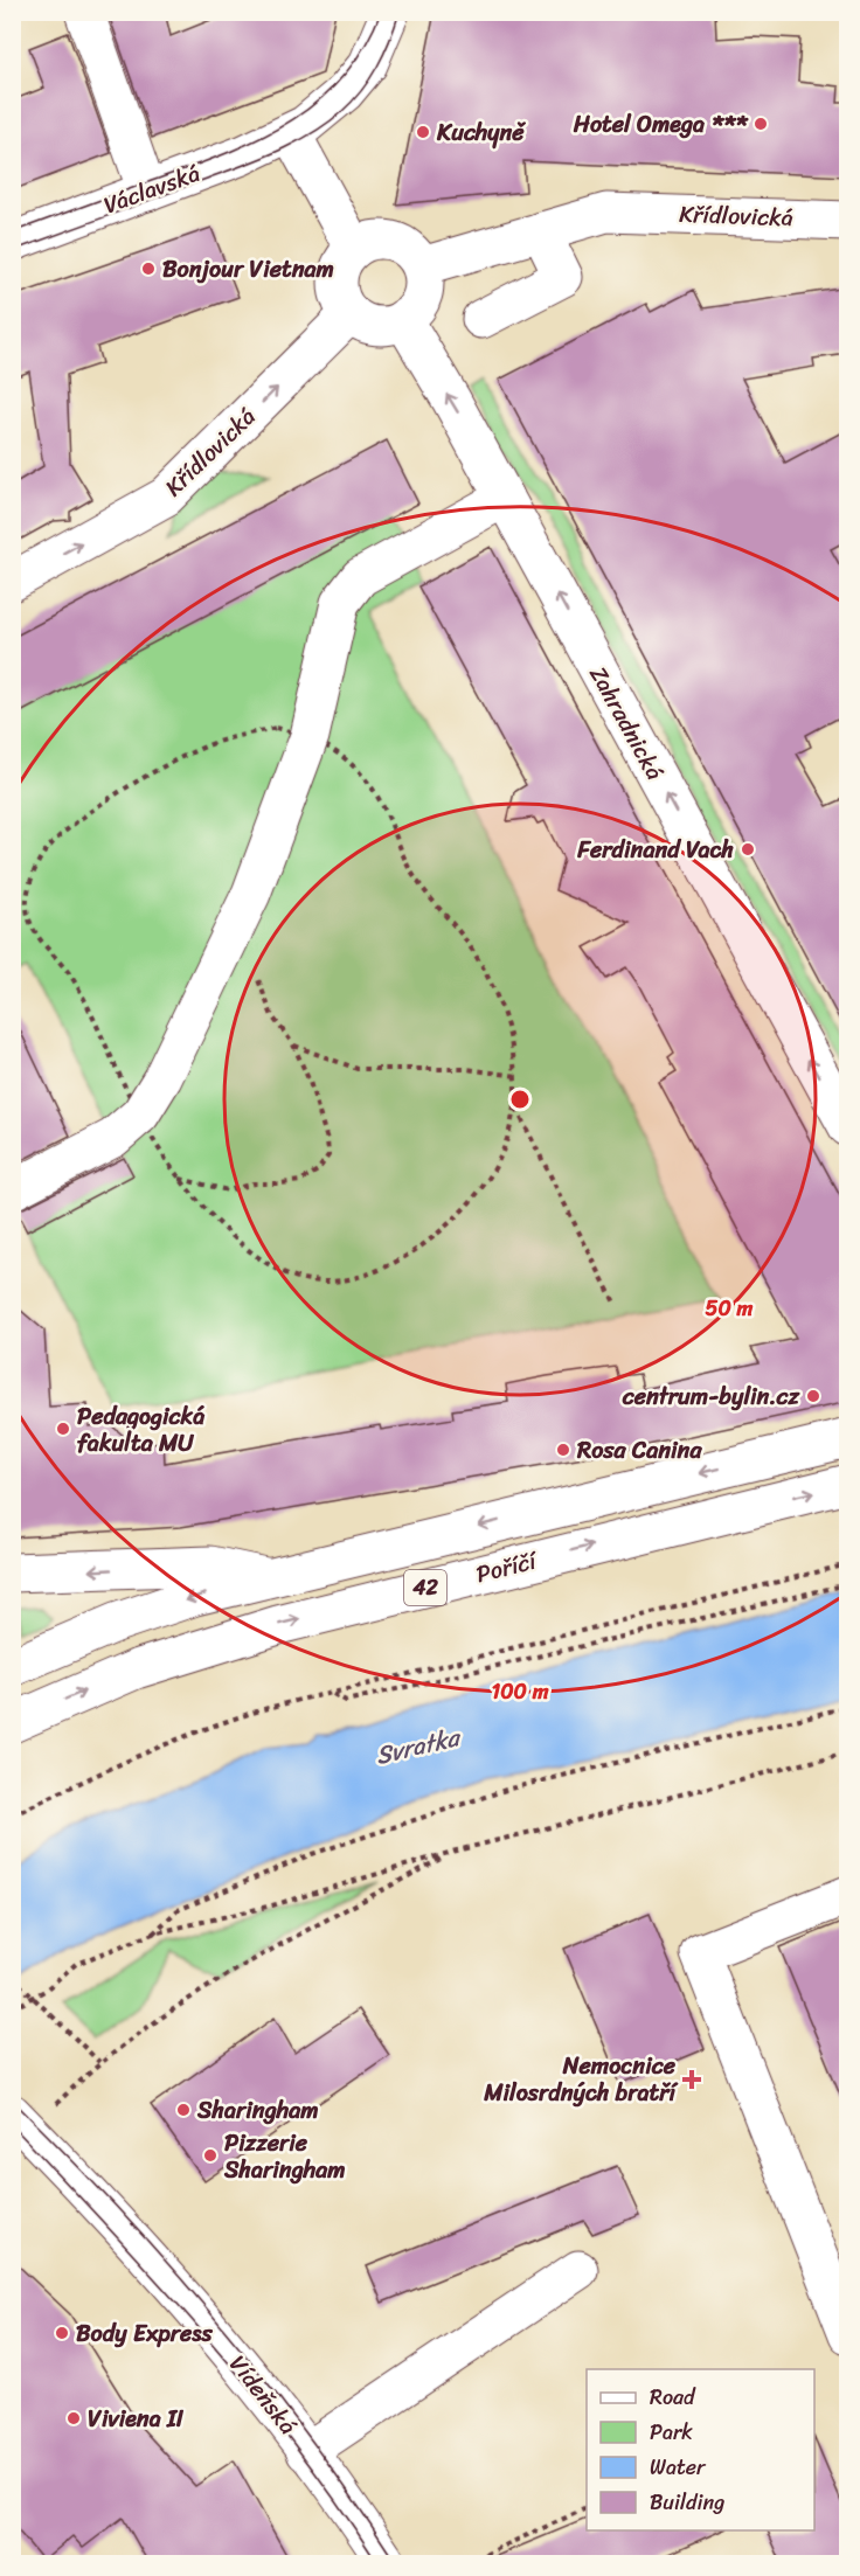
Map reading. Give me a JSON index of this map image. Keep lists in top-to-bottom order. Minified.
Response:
{"streets":{"street":["Václavská","Křídlovická","Zahradnická","Poříčí","42","Vídeňská"]},"crossings":[["Křídlovická","Zahradnická"]],"one_way":["Zahradnická"],"water":["Svratka"],"places":{"other":["Hotel Omega ***","Kuchyně","Bonjour Vietnam","Ferdinand Vach","centrum-bylin.cz","Pedagogická fakulta MU","Rosa Canina","Sharingham","Pizzerie Sharingham","Body Express","Viviena II"],"health":["Nemocnice Milosrdných bratří"]},"legend":["Road","Park","Water","Building"],"rings":["50 m","100 m"]}
